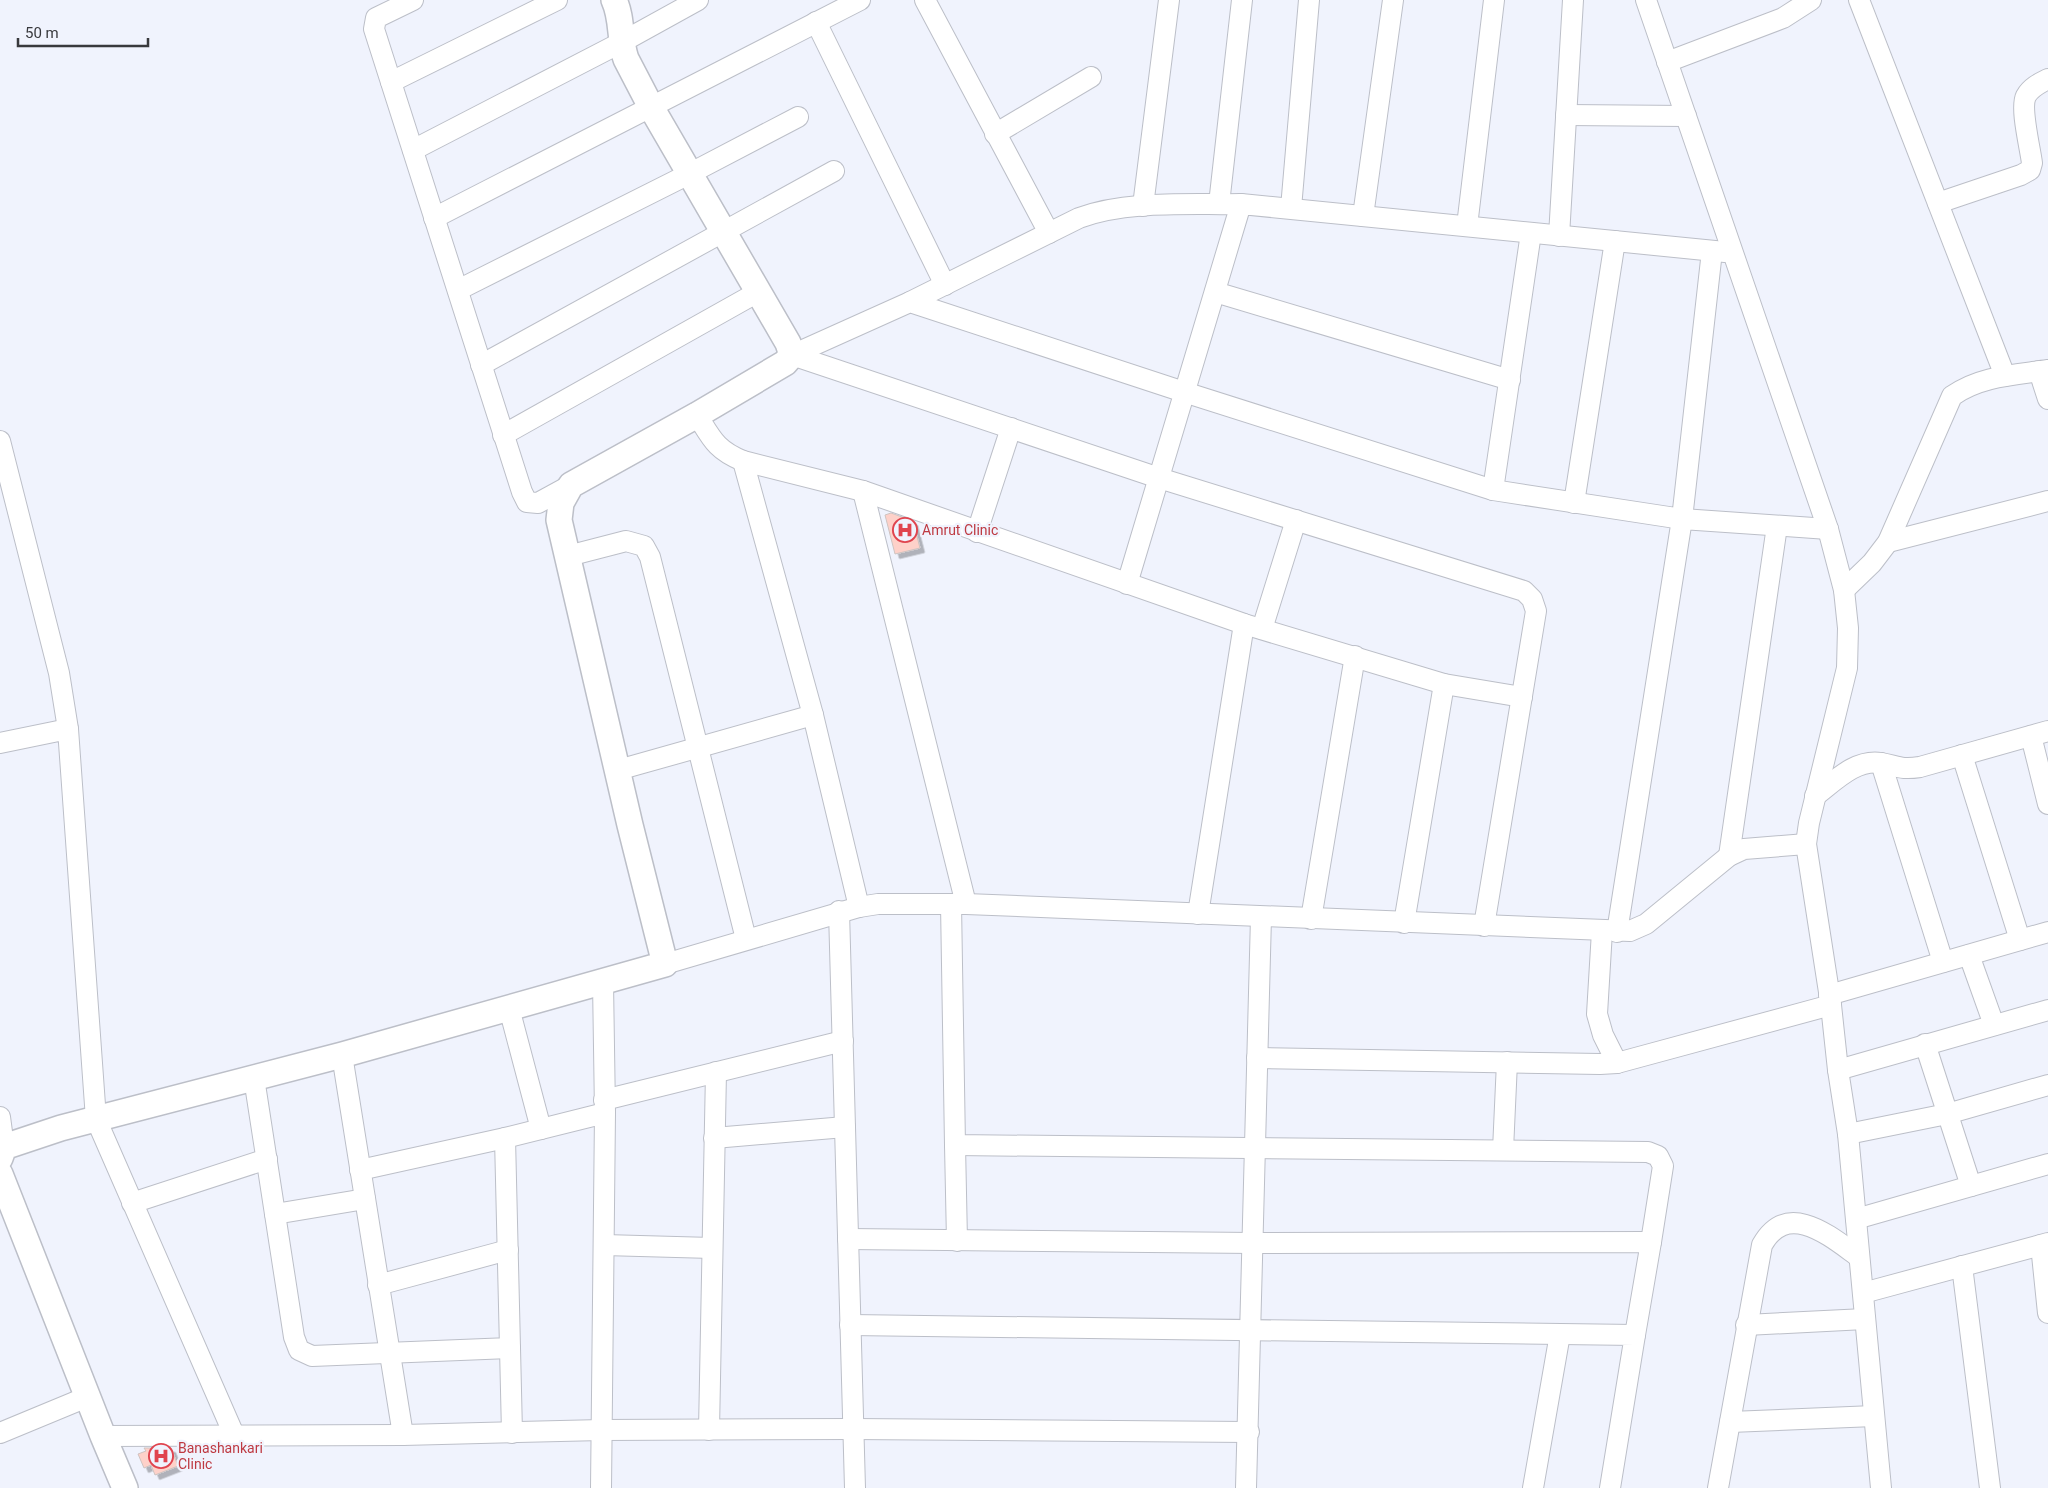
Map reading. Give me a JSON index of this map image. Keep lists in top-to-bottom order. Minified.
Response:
{"places":{"hospital":["Amrut Clinic","Banashankari Clinic"]},"scale_bar":"50 m"}
